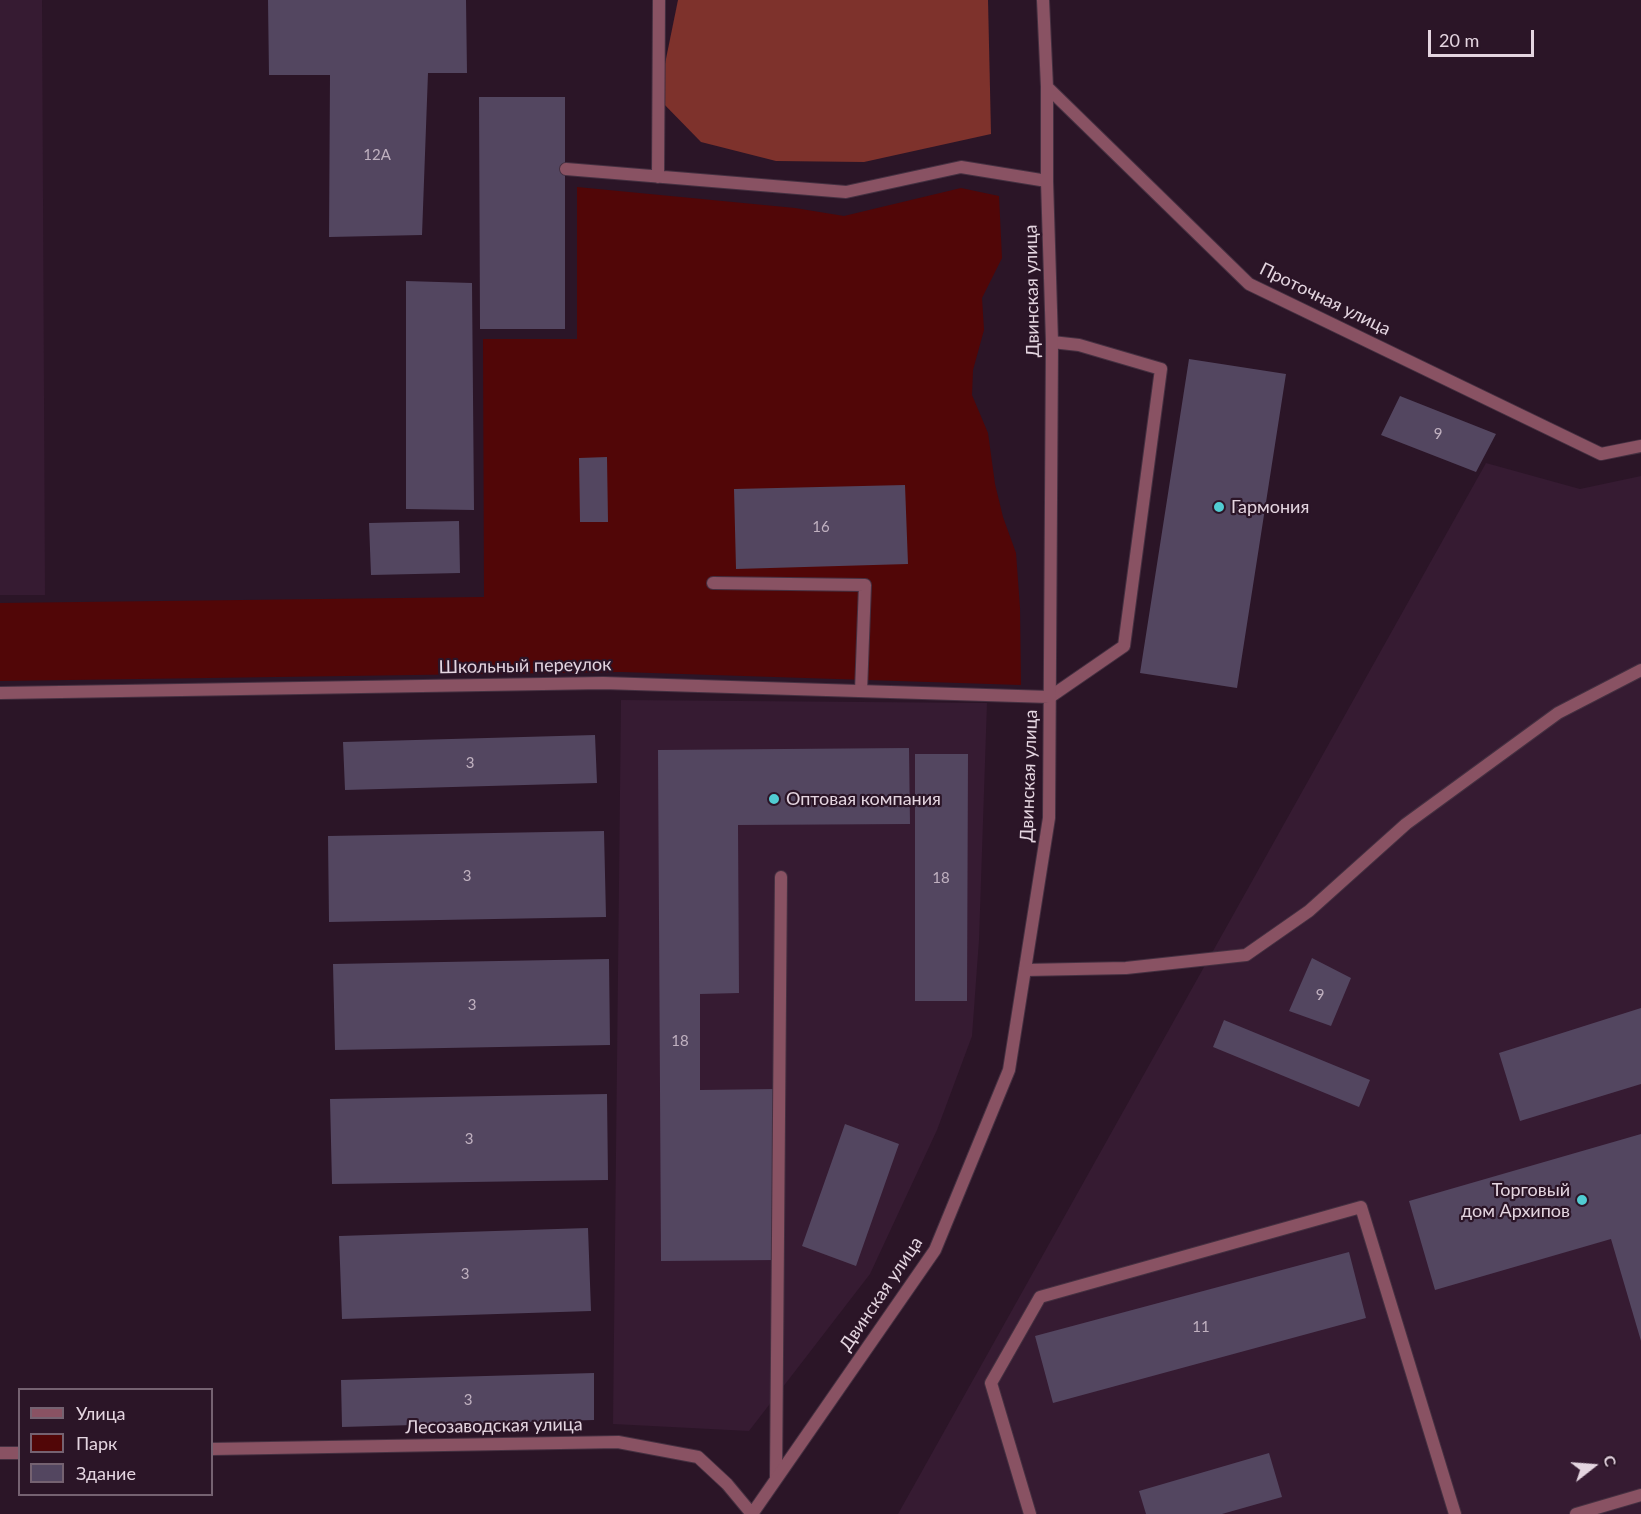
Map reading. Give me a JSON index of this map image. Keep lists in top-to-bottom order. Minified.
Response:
{"streets":{"street":["Двинская улица","Проточная улица","Школьный переулок","Лесозаводская улица"]},"crossings":[["Двинская улица","Проточная улица"],["Двинская улица","Школьный переулок"],["Двинская улица","Лесозаводская улица"]],"places":["Гармония","Оптовая компания","Торговый дом Архипов"],"house_numbers":["12А","9","16","3","3","18","9","3","18","3","3","11","3"],"legend":["Улица","Парк","Здание"],"scale_bar":"20 m","north":"right"}
